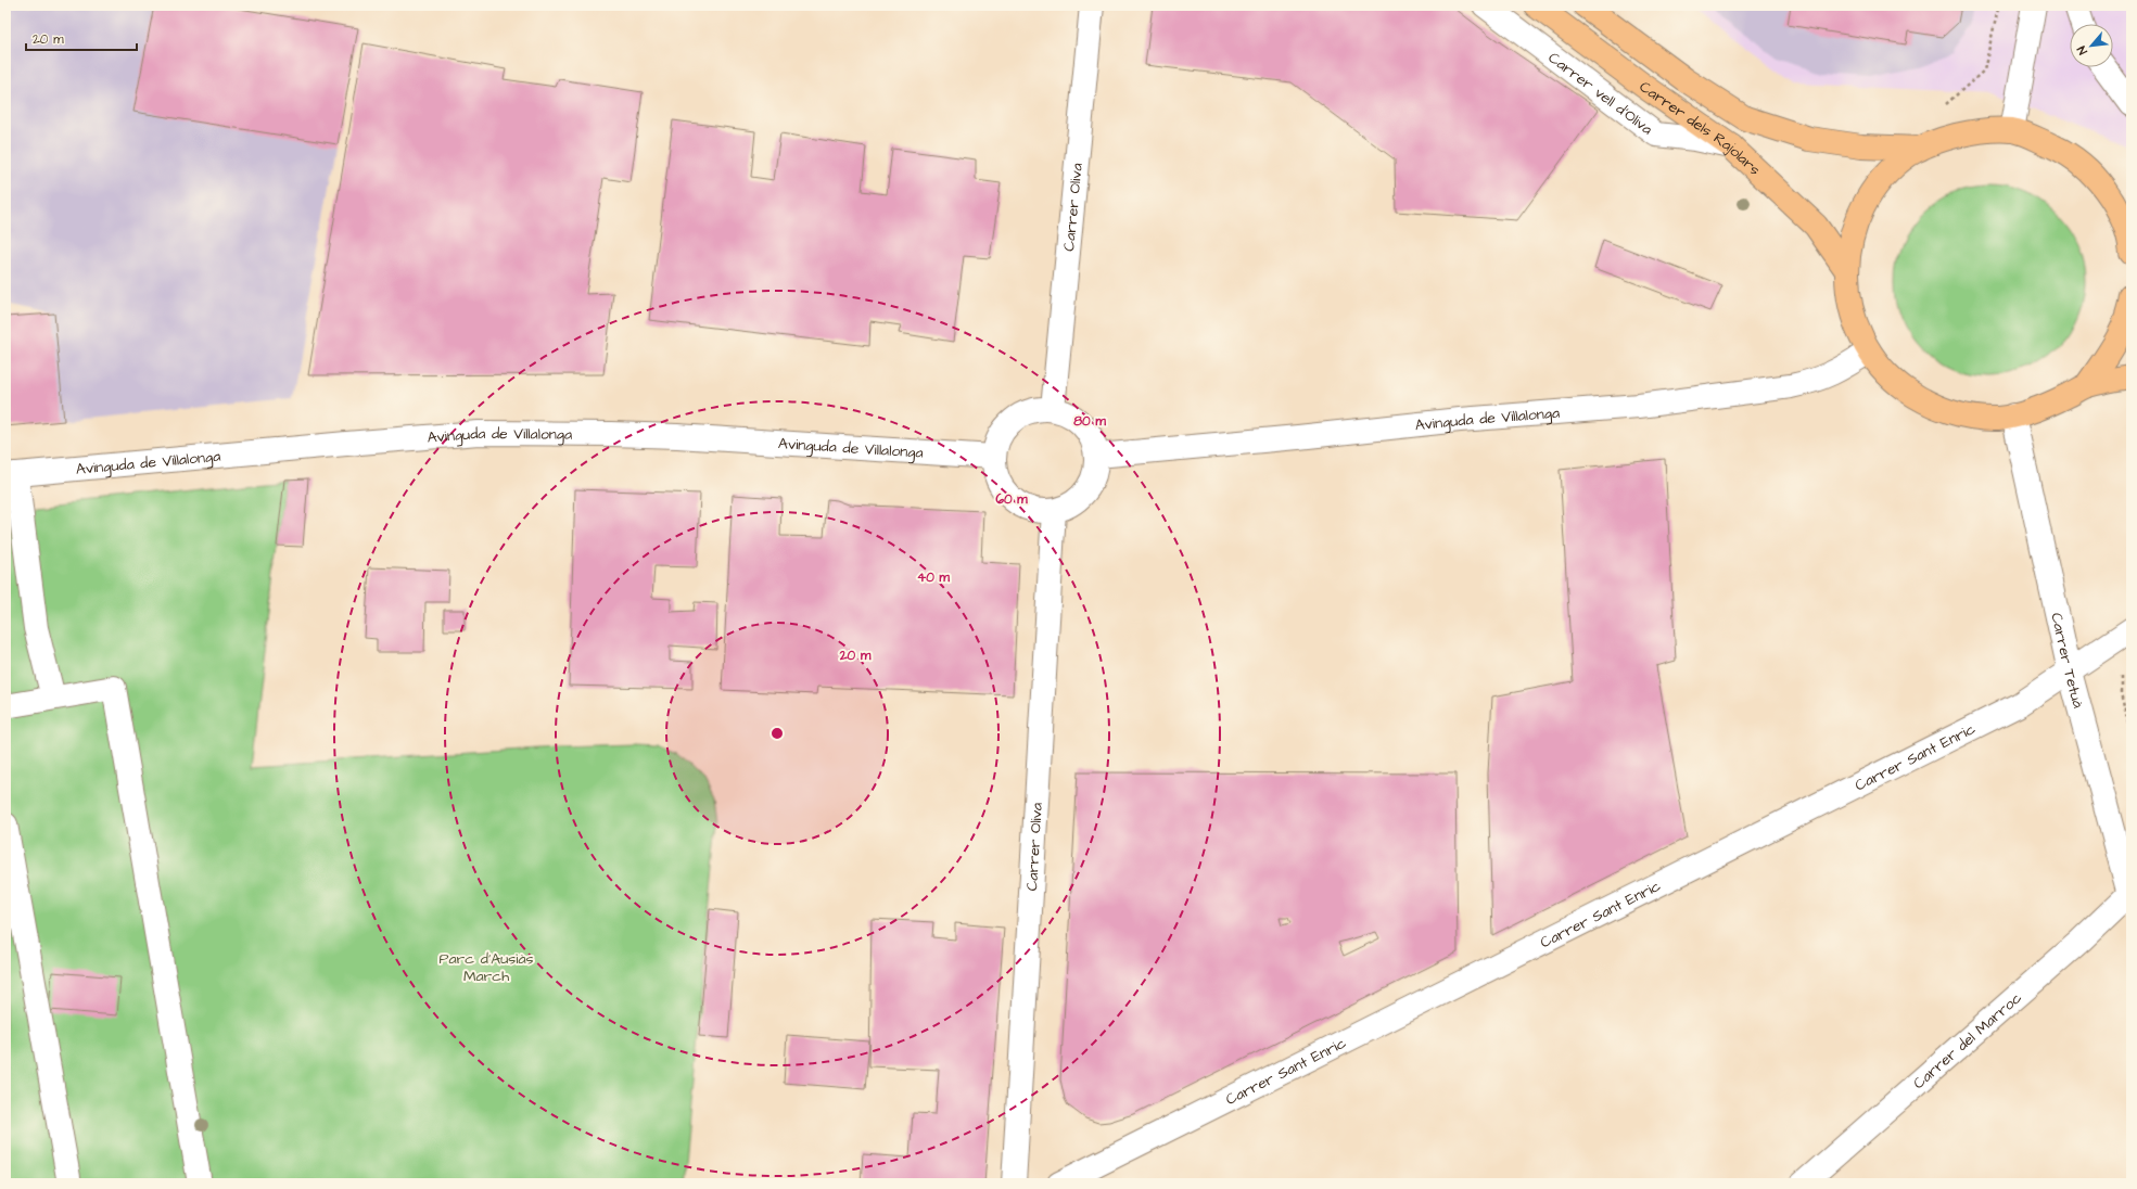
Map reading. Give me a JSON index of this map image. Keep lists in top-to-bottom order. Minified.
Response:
{"streets":{"main road":["Carrer dels Rajolars"],"street":["Carrer vell d'Oliva","Carrer Oliva","Avinguda de Villalonga","Carrer Tetuà","Carrer Sant Enric","Carrer del Marroc"]},"crossings":[["Carrer vell d'Oliva","Carrer dels Rajolars"],["Carrer Oliva","Avinguda de Villalonga"],["Carrer Tetuà","Carrer Sant Enric"],["Carrer Tetuà","Carrer del Marroc"]],"parks":["Parc d'Ausiàs March"],"scale_bar":"20 m","north":"bottom left","rings":["80 m","60 m","40 m","20 m"]}
